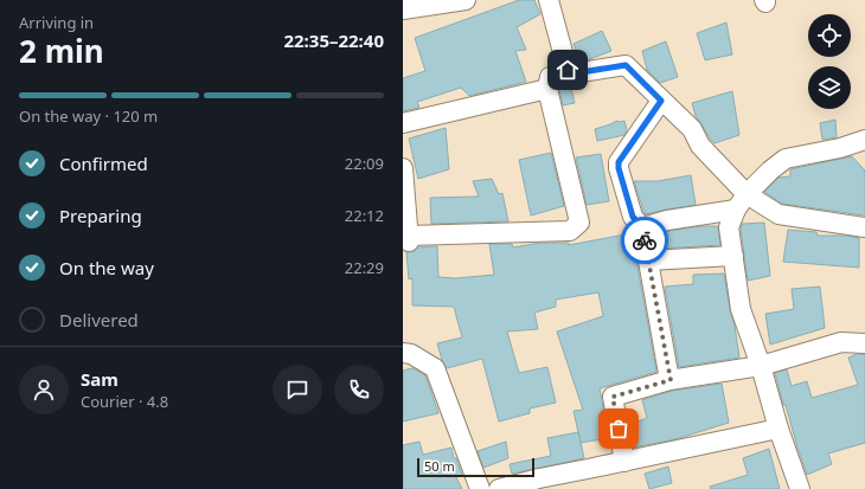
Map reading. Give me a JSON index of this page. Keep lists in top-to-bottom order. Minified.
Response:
{"scale_bar":"50 m","page":{"heading":["2 min","Arriving in","22:35–22:40"],"panel":["Sam","Courier · 4.8"],"bar":"On the way · 120 m","list":[["Confirmed","22:09"],["Preparing","22:12"],["On the way","22:29"],"Delivered"],"scale":"50 m"}}
